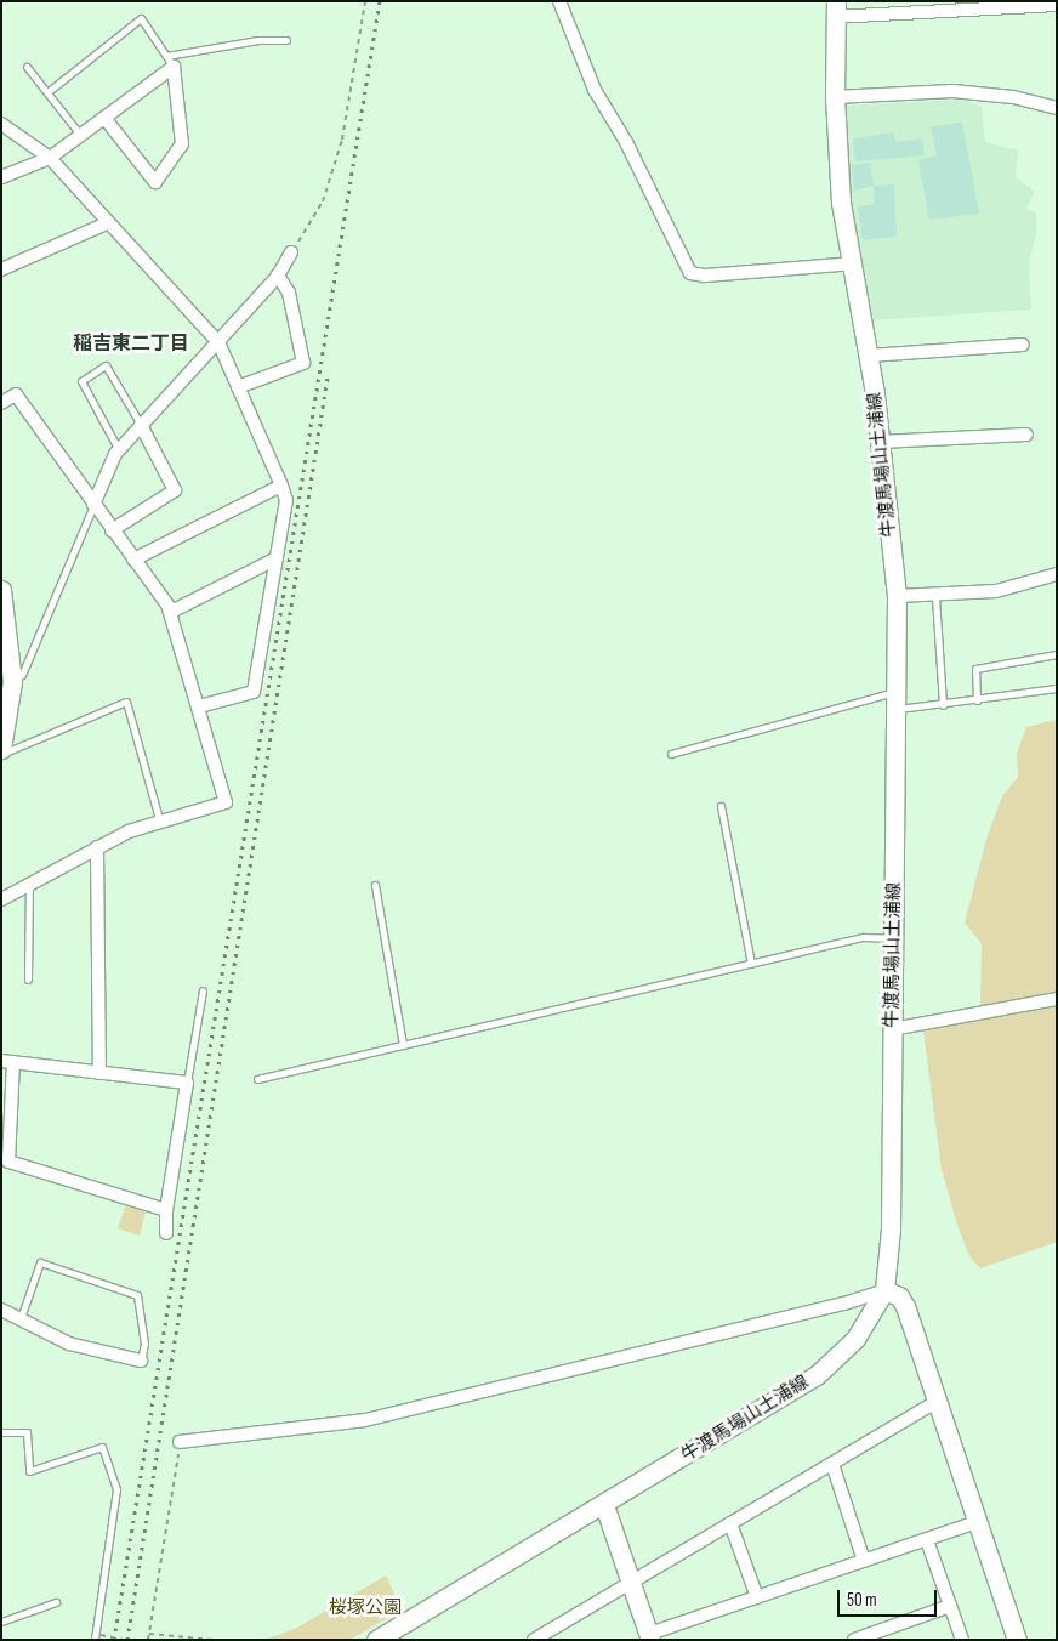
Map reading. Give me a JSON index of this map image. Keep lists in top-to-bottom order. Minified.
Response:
{"streets":{"main road":["牛渡馬場山土浦線"]},"districts":["稲吉東二丁目"],"parks":["桜塚公園"],"scale_bar":"50 m"}
